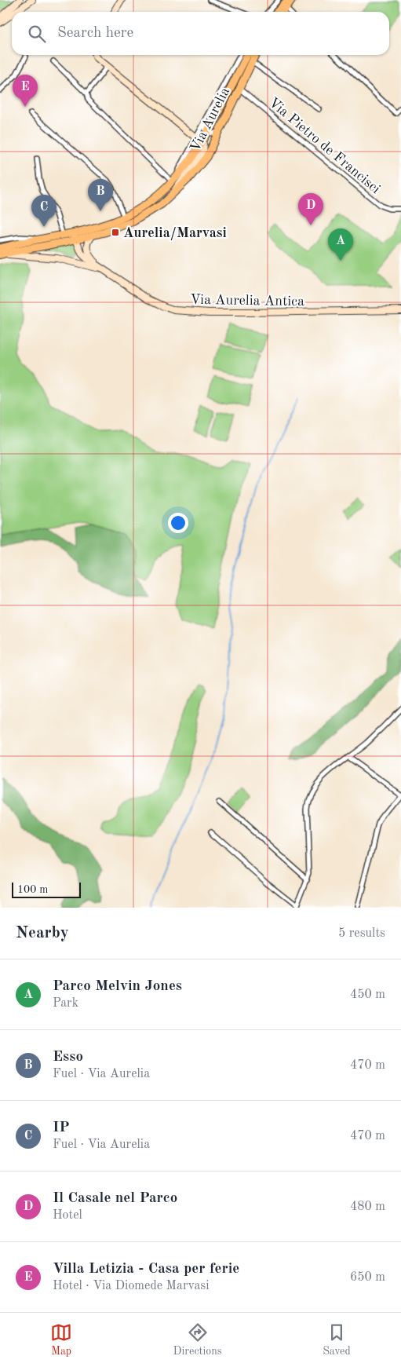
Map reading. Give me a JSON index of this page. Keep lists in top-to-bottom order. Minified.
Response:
{"streets":{"main road":["Via Aurelia","Via Aurelia Antica"],"street":["Via Pietro de Francisci"]},"crossings":[["Via Aurelia","Via Pietro de Francisci"]],"places":{"transit":["Aurelia/Marvasi"]},"scale_bar":"100 m","page":{"search":"Search here","pins":["E","B","D","C","A"],"scale":"100 m","heading":["Nearby","5 results"],"list":[{"mark":"A","name":"Parco Melvin Jones","note":"Park","value":"450 m"},{"mark":"B","name":"Esso","note":"Fuel · Via Aurelia","value":"470 m"},{"mark":"C","name":"IP","note":"Fuel · Via Aurelia","value":"470 m"},{"mark":"D","name":"Il Casale nel Parco","note":"Hotel","value":"480 m"},{"mark":"E","name":"Villa Letizia - Casa per ferie","note":"Hotel · Via Diomede Marvasi","value":"650 m"}],"nav":["Map","Directions","Saved"]}}
